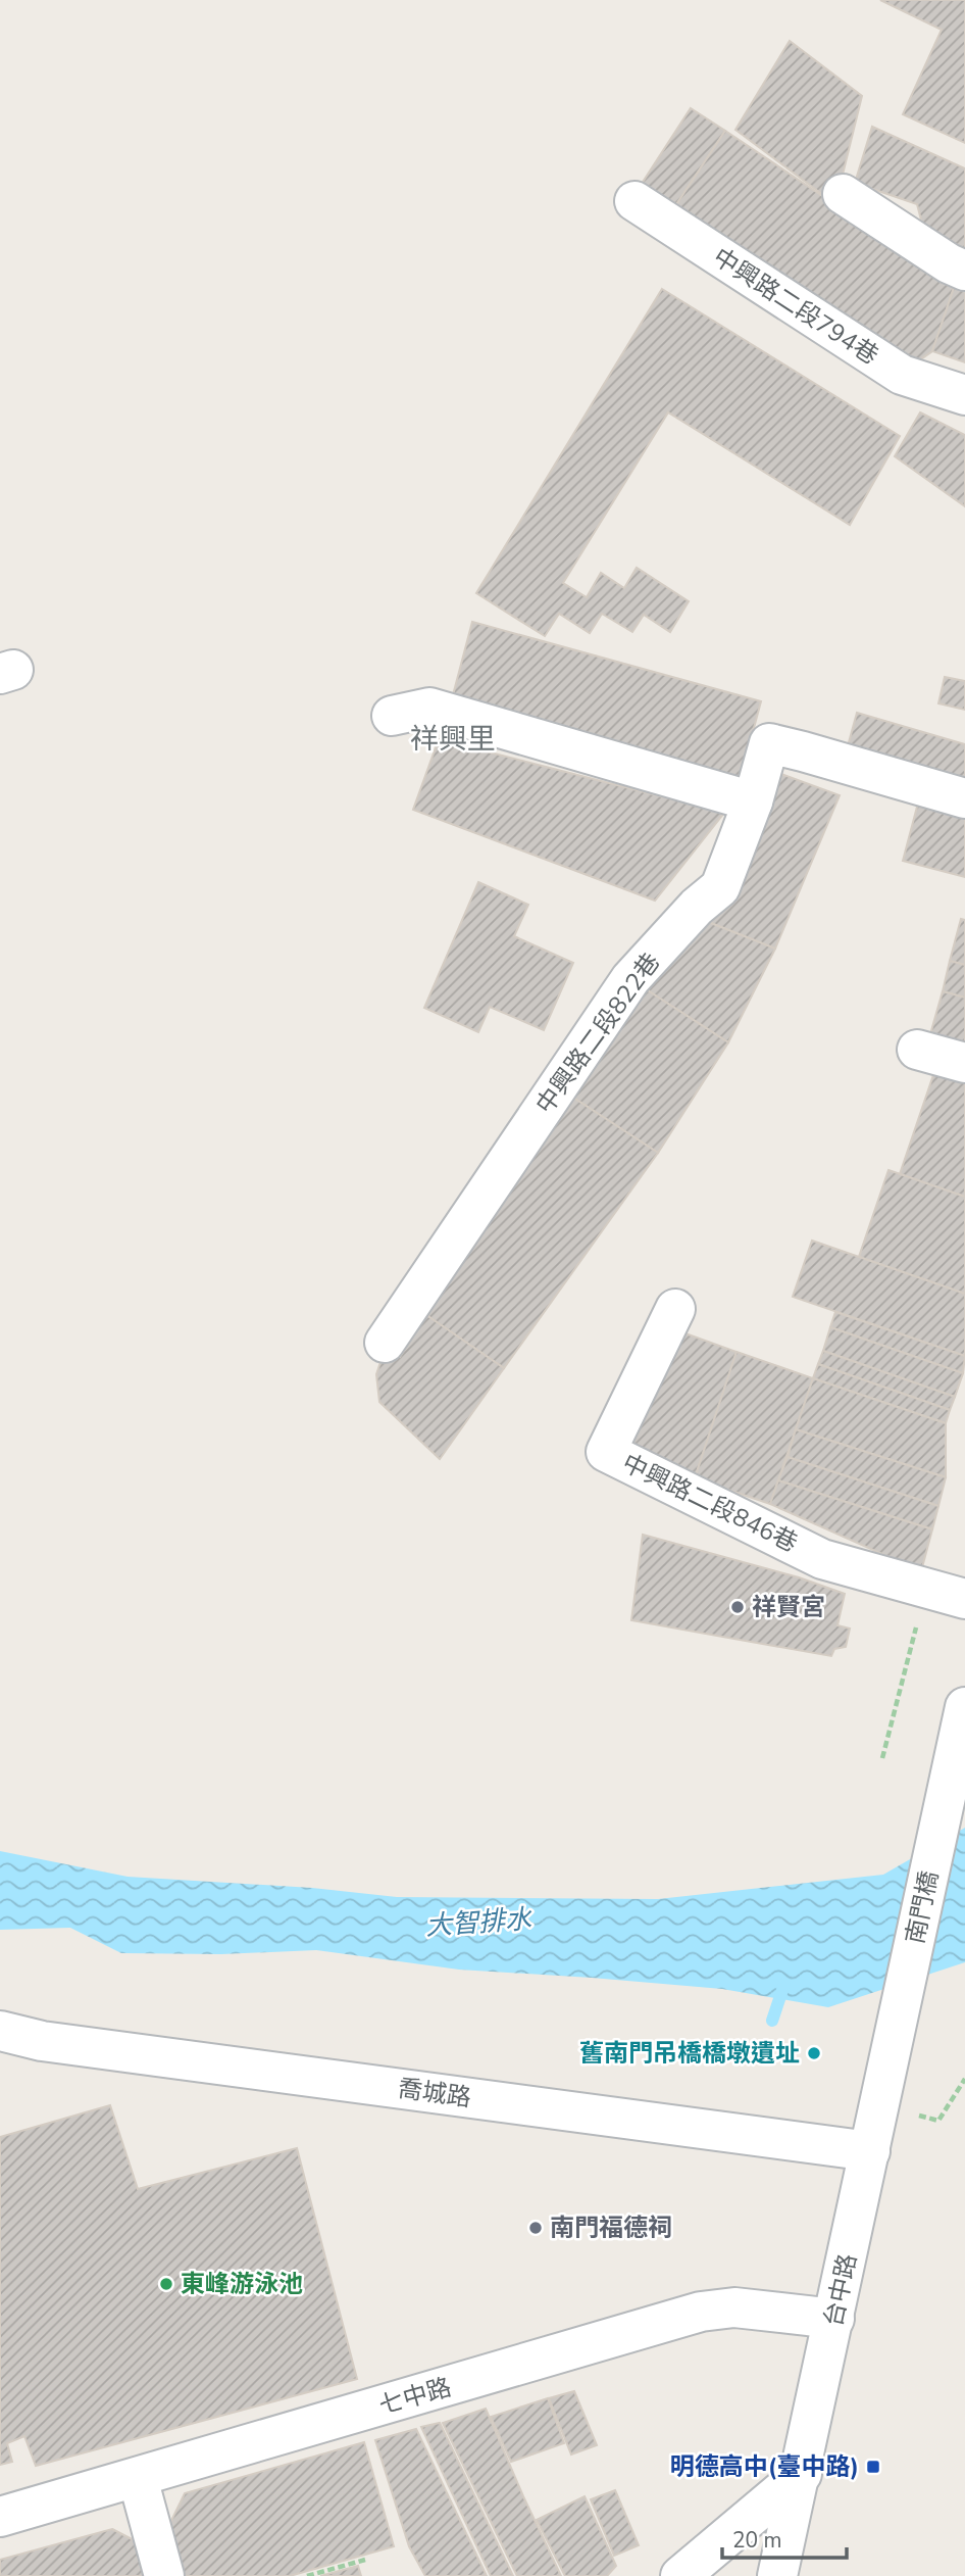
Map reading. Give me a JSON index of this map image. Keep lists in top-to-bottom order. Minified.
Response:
{"streets":{"street":["中興路二段794巷","中興路二段822巷","中興路二段846巷","南門橋","喬城路","台中路","七中路"]},"crossings":[["南門橋","台中路"],["喬城路","台中路"],["台中路","七中路"]],"districts":["祥興里"],"water":["大智排水"],"places":{"other":["祥賢宮","舊南門吊橋橋墩遺址","南門福德祠","東峰游泳池"],"transit":["明德高中(臺中路)"]},"scale_bar":"20 m"}
